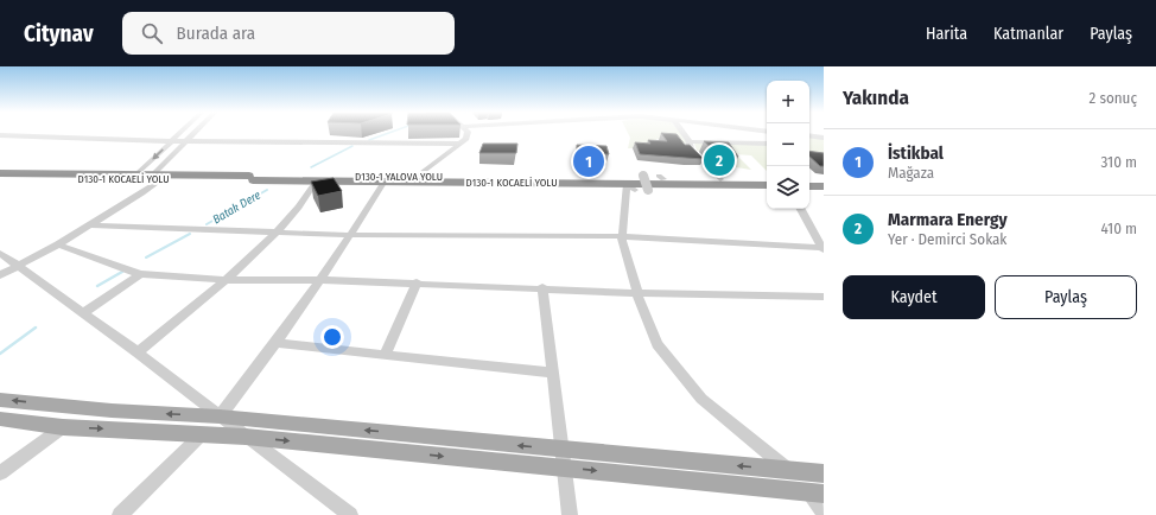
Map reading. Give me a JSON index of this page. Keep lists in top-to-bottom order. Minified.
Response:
{"streets":{"highway":["D130-1 YALOVA YOLU","D130-1 KOCAELİ YOLU"]},"crossings":[["D130-1 YALOVA YOLU","D130-1 KOCAELİ YOLU"]],"water":["Batak Dere"],"page":{"header":"Citynav","search":"Burada ara","nav":["Harita","Katmanlar","Paylaş"],"heading":["Yakında","2 sonuç"],"map_buttons":["+","−"],"list":[{"mark":"1","name":"İstikbal","note":"Mağaza","value":"310 m"},{"mark":"2","name":"Marmara Energy","note":"Yer · Demirci Sokak","value":"410 m"}],"pins":["2","1"],"buttons":["Kaydet","Paylaş"]}}
